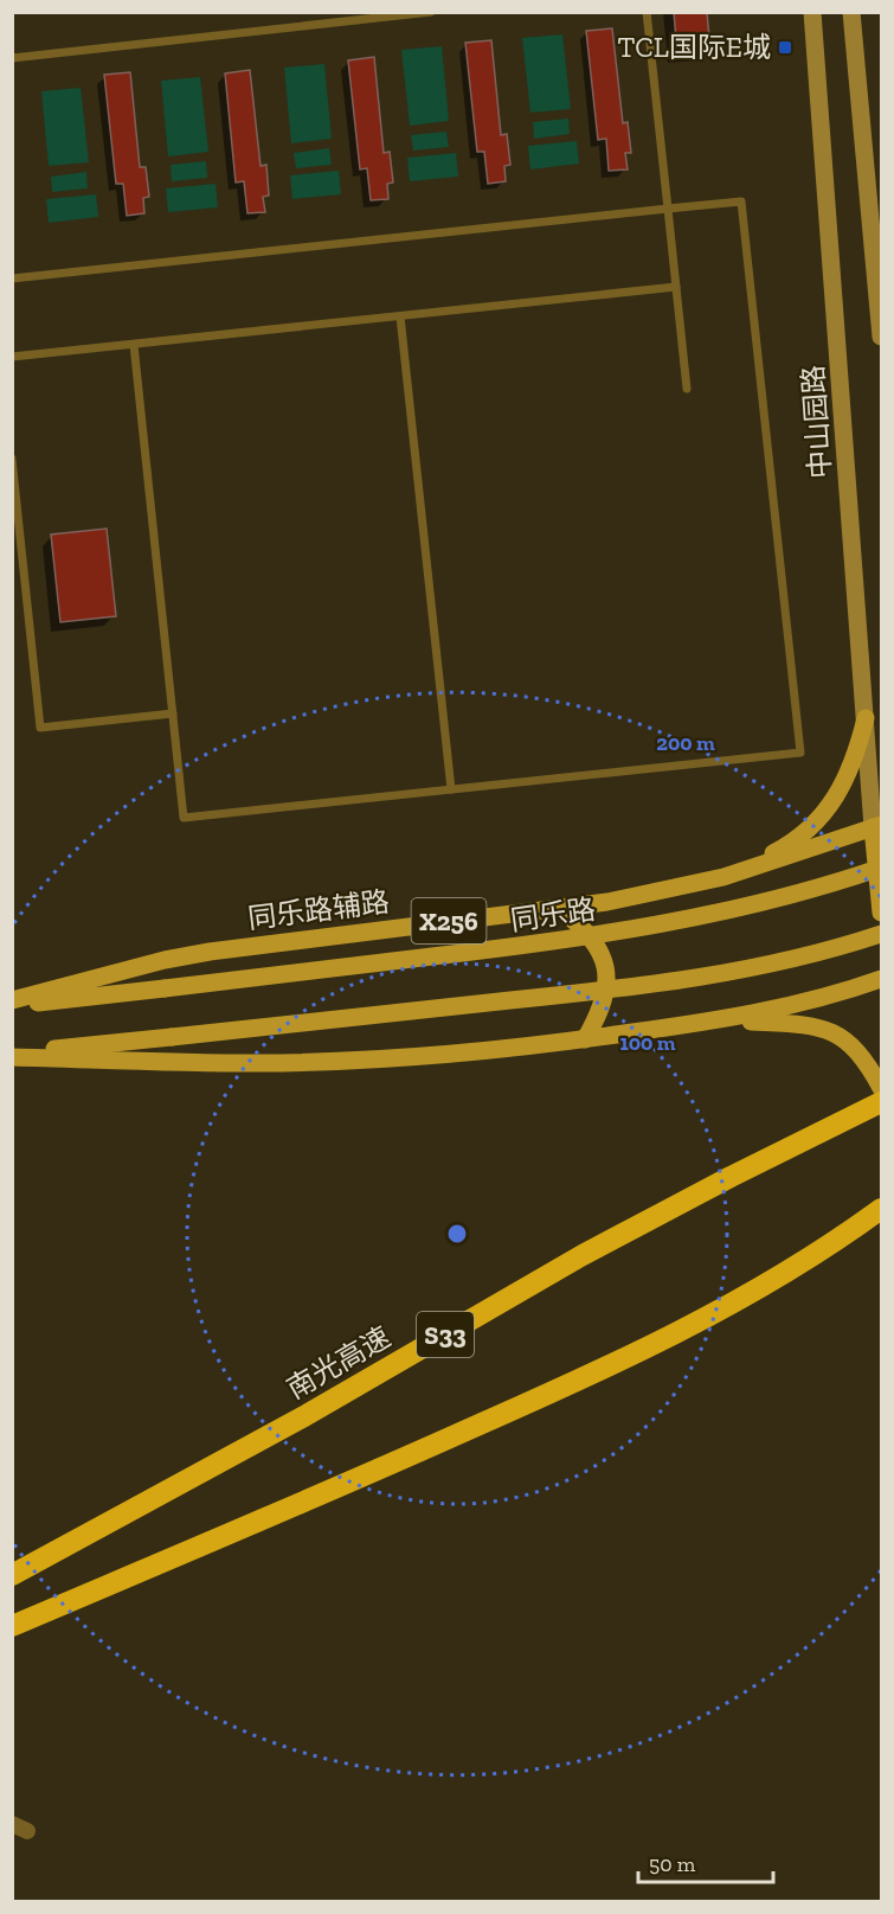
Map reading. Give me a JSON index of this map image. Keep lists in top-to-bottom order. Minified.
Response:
{"streets":{"highway":["S33","南光高速"],"main road":["中山园路","同乐路辅路","同乐路","X256"]},"crossings":[["中山园路","同乐路辅路"],["同乐路辅路","同乐路"]],"places":{"transit":["TCL国际E城"]},"scale_bar":"50 m","rings":["200 m","100 m"]}
